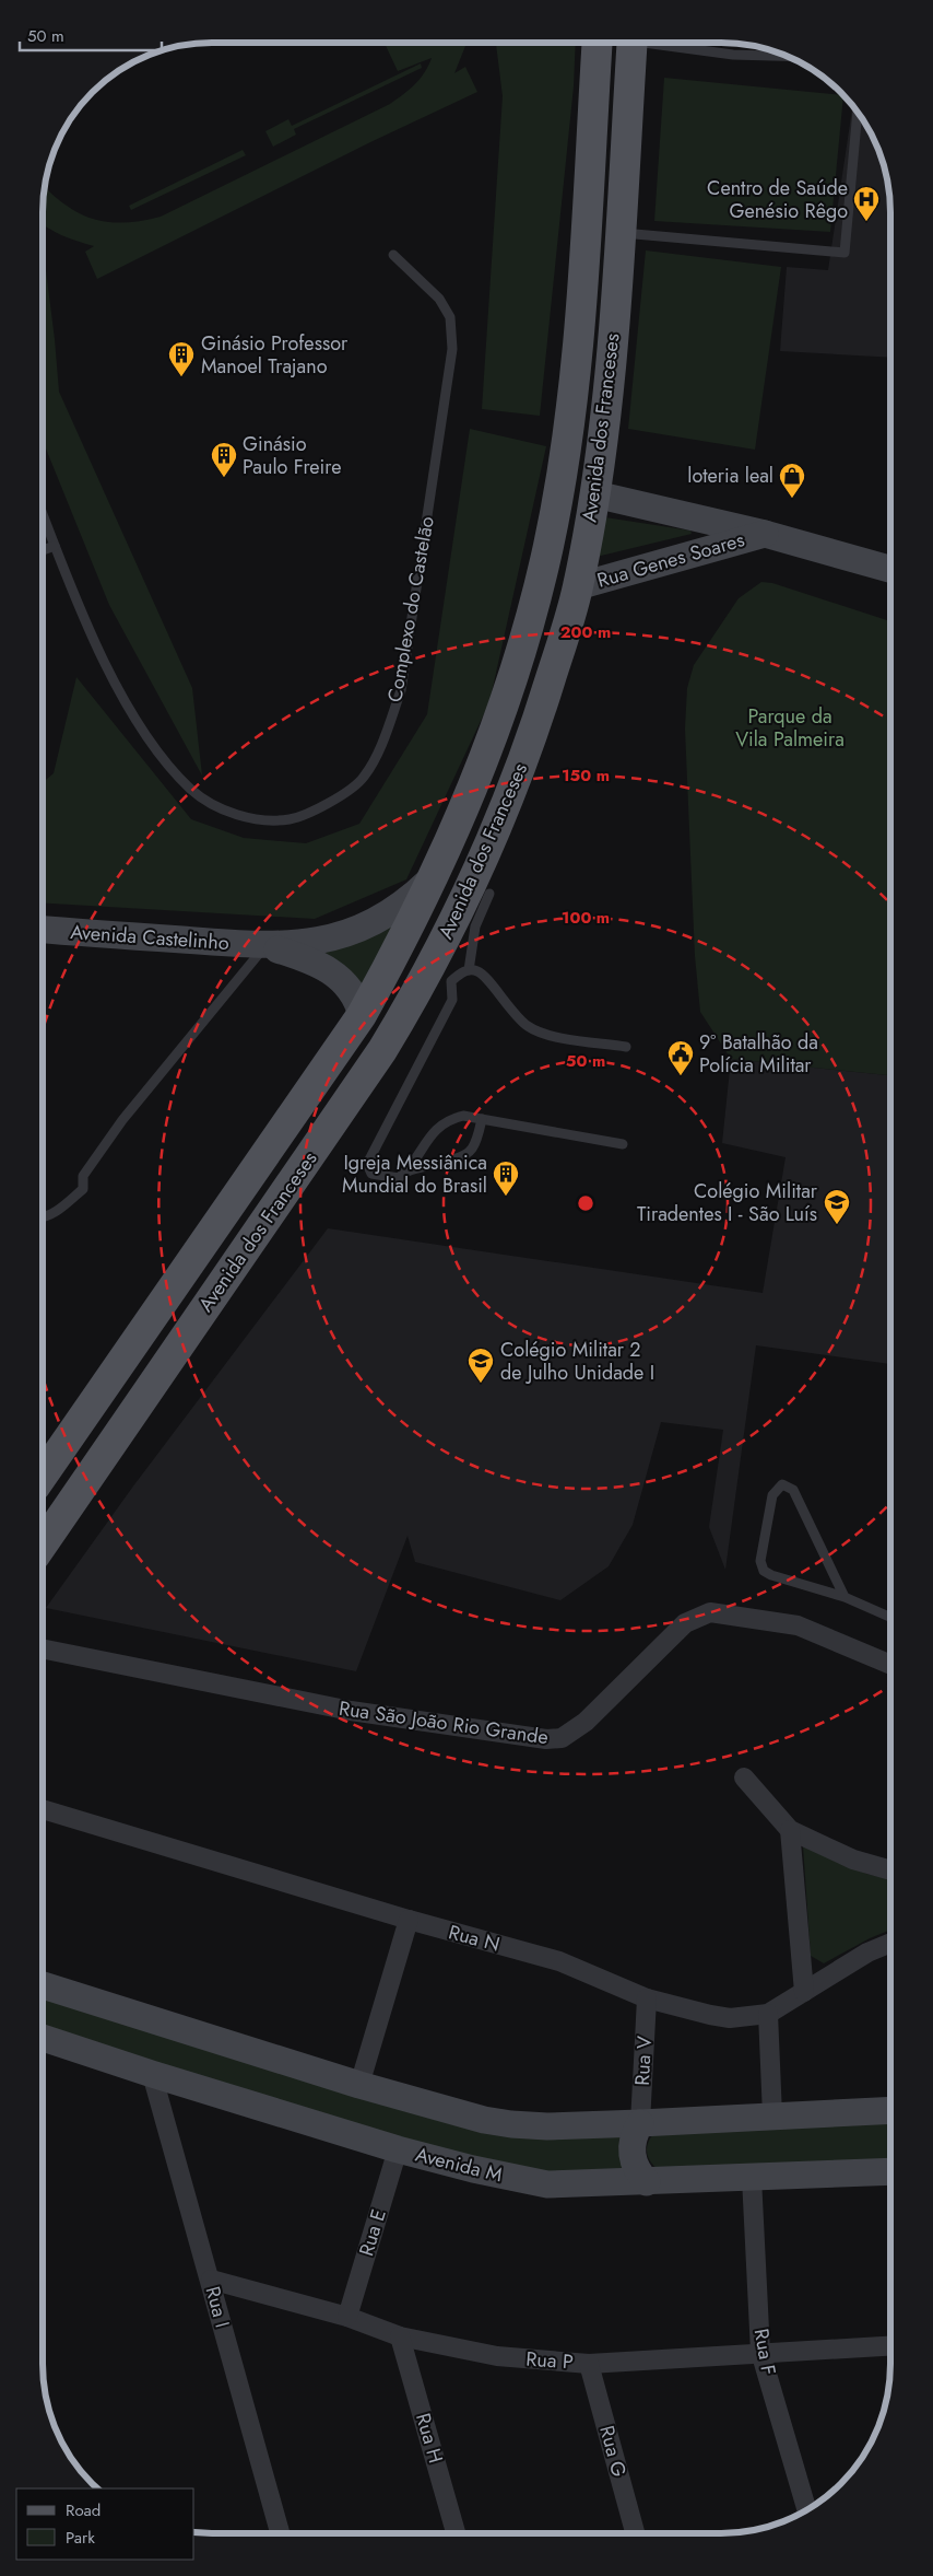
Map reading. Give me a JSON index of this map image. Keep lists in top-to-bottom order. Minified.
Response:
{"streets":{"main road":["Avenida dos Franceses"],"street":["Rua Genes Soares","Avenida Castelinho","Rua São João Rio Grande","Rua N","Rua V","Avenida M","Rua E","Rua I","Rua F","Rua P","Rua H","Rua G"],"lane":["Complexo do Castelão"]},"crossings":[["Avenida dos Franceses","Rua Genes Soares"],["Avenida dos Franceses","Avenida Castelinho"],["Rua N","Rua V"],["Avenida M","Rua E"],["Avenida M","Rua I"],["Avenida M","Rua F"],["Rua E","Rua P"],["Rua I","Rua P"],["Rua F","Rua P"],["Rua P","Rua H"],["Rua P","Rua G"]],"parks":["Parque da Vila Palmeira"],"places":{"hospital":["Centro de Saúde Genésio Rêgo"],"building":["Ginásio Professor Manoel Trajano","Ginásio Paulo Freire","Igreja Messiânica Mundial do Brasil"],"shop":["loteria leal"],"public building":["9º Batalhão da Polícia Militar"],"school or university":["Colégio Militar Tiradentes I - São Luís","Colégio Militar 2 de Julho Unidade I"]},"legend":["Road","Park"],"scale_bar":"50 m","rings":["200 m","150 m","100 m","50 m"]}
